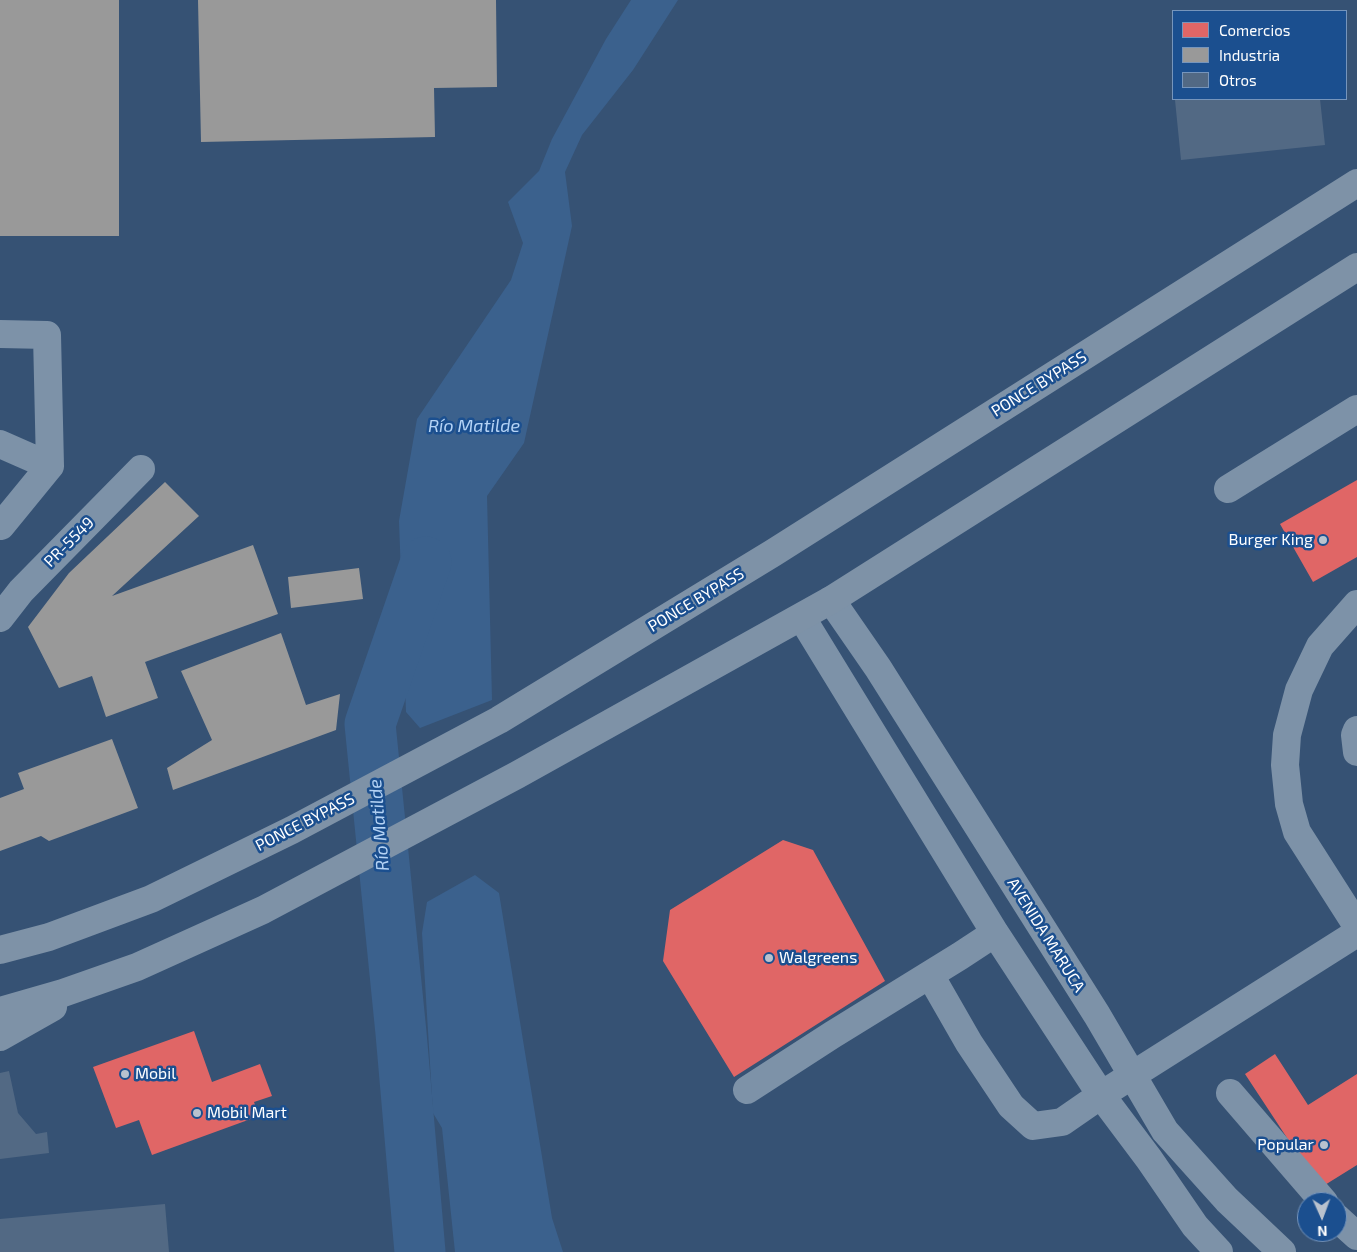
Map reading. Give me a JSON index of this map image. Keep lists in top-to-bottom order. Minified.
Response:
{"streets":{"highway":["PONCE BYPASS"],"street":["PR-5549","AVENIDA MARUCA"]},"water":["Río Matilde"],"places":["Burger King","Walgreens","Mobil","Mobil Mart","Popular"],"legend":["Comercios","Industria","Otros"],"north":"bottom"}
